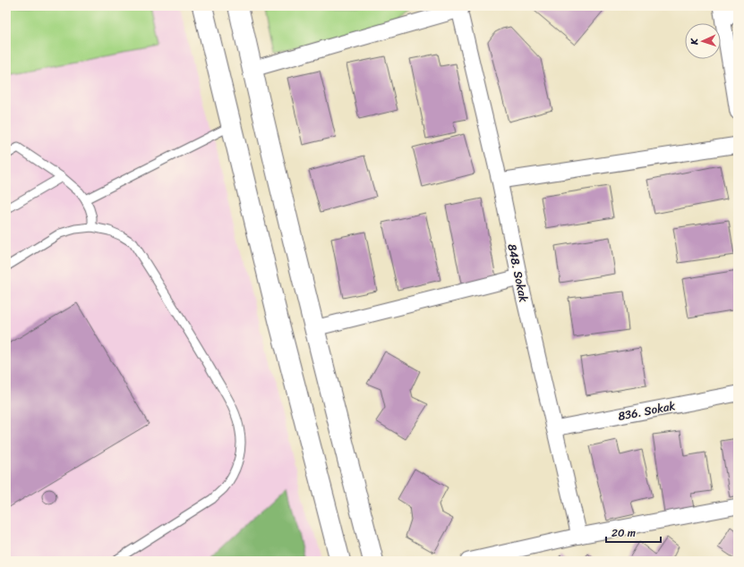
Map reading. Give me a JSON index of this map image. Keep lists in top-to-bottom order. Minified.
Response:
{"streets":{"street":["848. Sokak","836. Sokak"]},"crossings":[["848. Sokak","836. Sokak"]],"scale_bar":"20 m","north":"left"}
